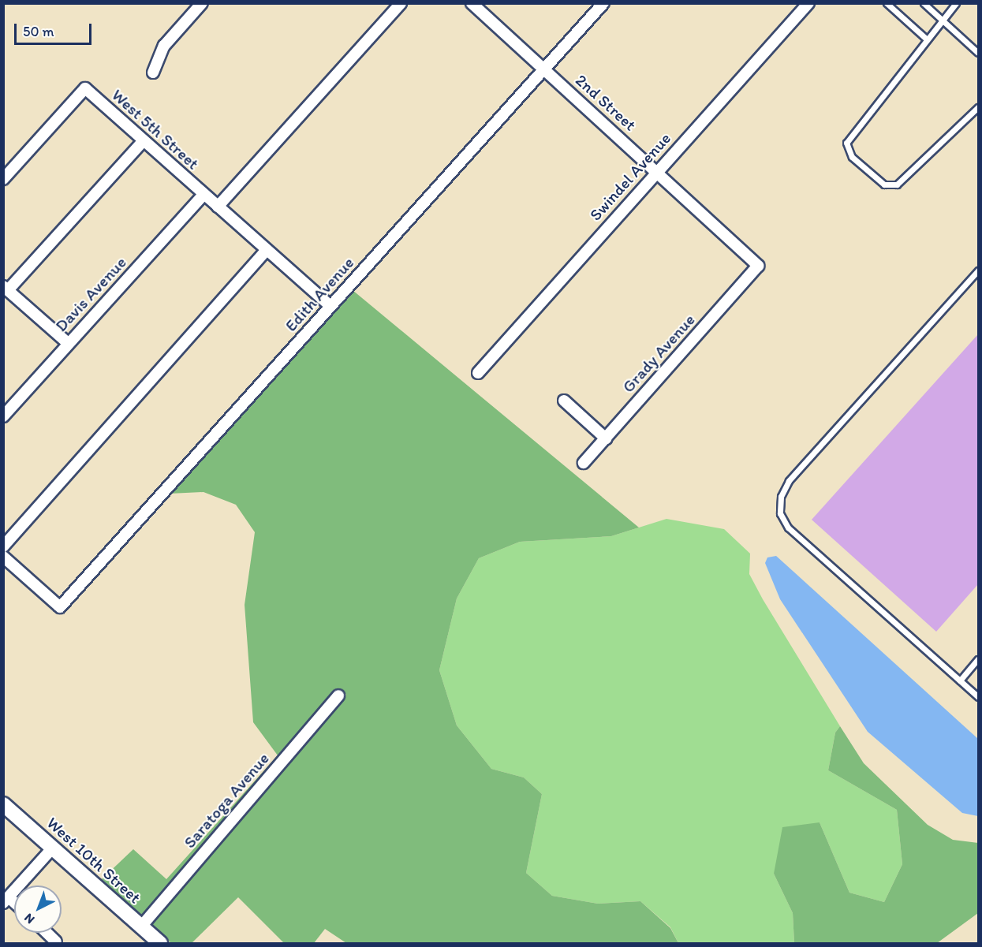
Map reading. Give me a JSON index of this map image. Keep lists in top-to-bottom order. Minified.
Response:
{"streets":{"street":["2nd Street","West 5th Street","Swindel Avenue","Davis Avenue","Edith Avenue","Grady Avenue","Saratoga Avenue","West 10th Street"]},"crossings":[["2nd Street","Swindel Avenue"],["2nd Street","Edith Avenue"],["2nd Street","Grady Avenue"],["West 5th Street","Davis Avenue"],["Saratoga Avenue","West 10th Street"]],"scale_bar":"50 m","north":"bottom left"}
